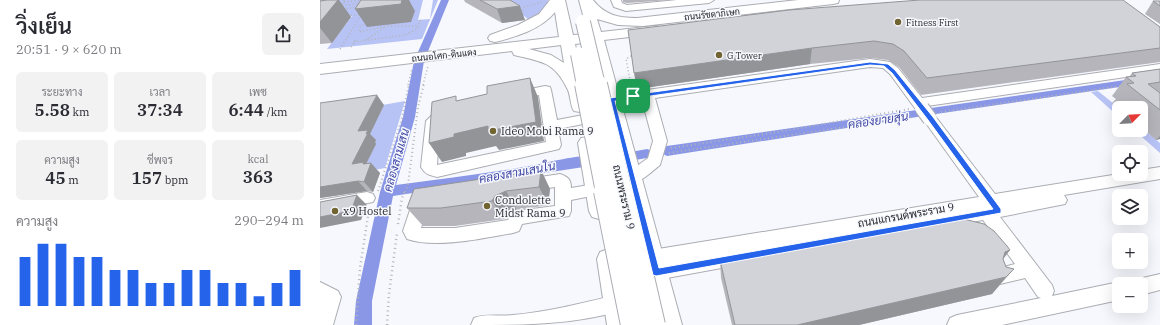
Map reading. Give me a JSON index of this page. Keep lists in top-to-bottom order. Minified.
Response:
{"streets":{"main road":["ถนนรัชดาภิเษก","ถนนอโศก-ดินแดง","ถนนพระราม 9"],"street":["ถนนแกรนด์พระราม 9"]},"crossings":[["ถนนรัชดาภิเษก","ถนนอโศก-ดินแดง"],["ถนนรัชดาภิเษก","ถนนพระราม 9"],["ถนนอโศก-ดินแดง","ถนนพระราม 9"],["ถนนพระราม 9","ถนนแกรนด์พระราม 9"]],"water":["คลองยายสุ่น","คลองสามเสน","คลองสามเสนใน"],"places":["Fitness First","G Tower","Ideo Mobi Rama 9","Condolette Midst Rama 9","x9 Hostel"],"north":"top right","page":{"heading":["วิ่งเย็น","20:51 · 9 × 620 m"],"stats":[["ระยะทาง","5.58 km"],["เวลา","37:34"],["เพซ","6:44 /km"],["ความสูง","45 m"],["ชีพจร","157 bpm"],["kcal","363"]],"map_buttons":["+","−"],"chart":["ความสูง","290–294 m"]}}
